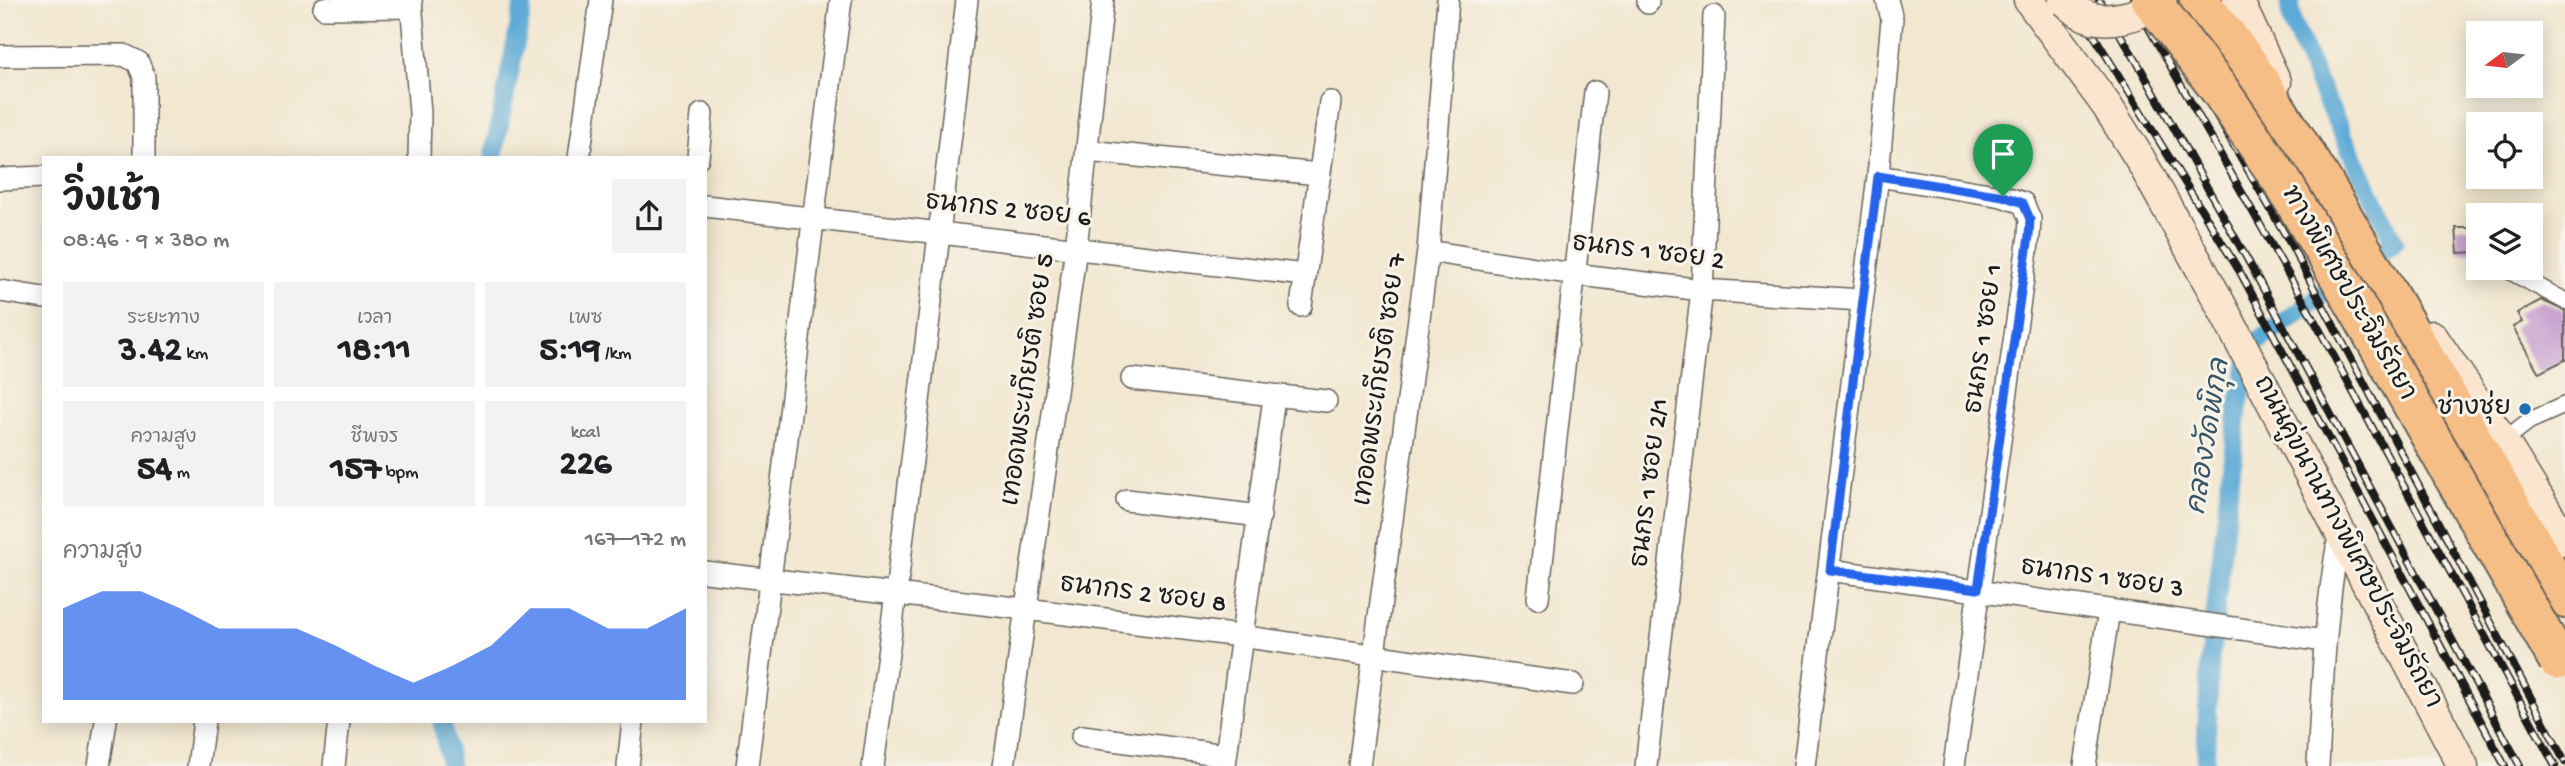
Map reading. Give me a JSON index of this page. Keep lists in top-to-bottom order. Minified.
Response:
{"streets":{"highway":["ทางพิเศษประจิมรัถยา"],"main road":["ถนนคู่ขนานทางพิเศษประจิมรัถยา"],"street":["ธนากร 2 ซอย 6","ธนกร 1 ซอย 2","ธนกร 1 ซอย 1","เทอดพระเกียรติ ซอย 5","เทอดพระเกียรติ ซอย 7","ธนกร 1 ซอย 2/1","ธนากร 1 ซอย 3","ธนากร 2 ซอย 8"]},"crossings":[["ธนากร 2 ซอย 6","เทอดพระเกียรติ ซอย 5"],["ธนกร 1 ซอย 2","เทอดพระเกียรติ ซอย 7"],["ธนกร 1 ซอย 2","ธนกร 1 ซอย 2/1"],["ธนกร 1 ซอย 1","ธนากร 1 ซอย 3"],["เทอดพระเกียรติ ซอย 5","ธนากร 2 ซอย 8"],["เทอดพระเกียรติ ซอย 7","ธนากร 2 ซอย 8"]],"water":["คลองวัดพิกุล"],"places":["ช่างชุ่ย"],"north":"left","page":{"heading":["วิ่งเช้า","08:46 · 9 × 380 m"],"stats":[["ระยะทาง","3.42 km"],["เวลา","18:11"],["เพซ","5:19 /km"],["ความสูง","54 m"],["ชีพจร","157 bpm"],["kcal","226"]],"chart":["ความสูง","167–172 m"]}}
